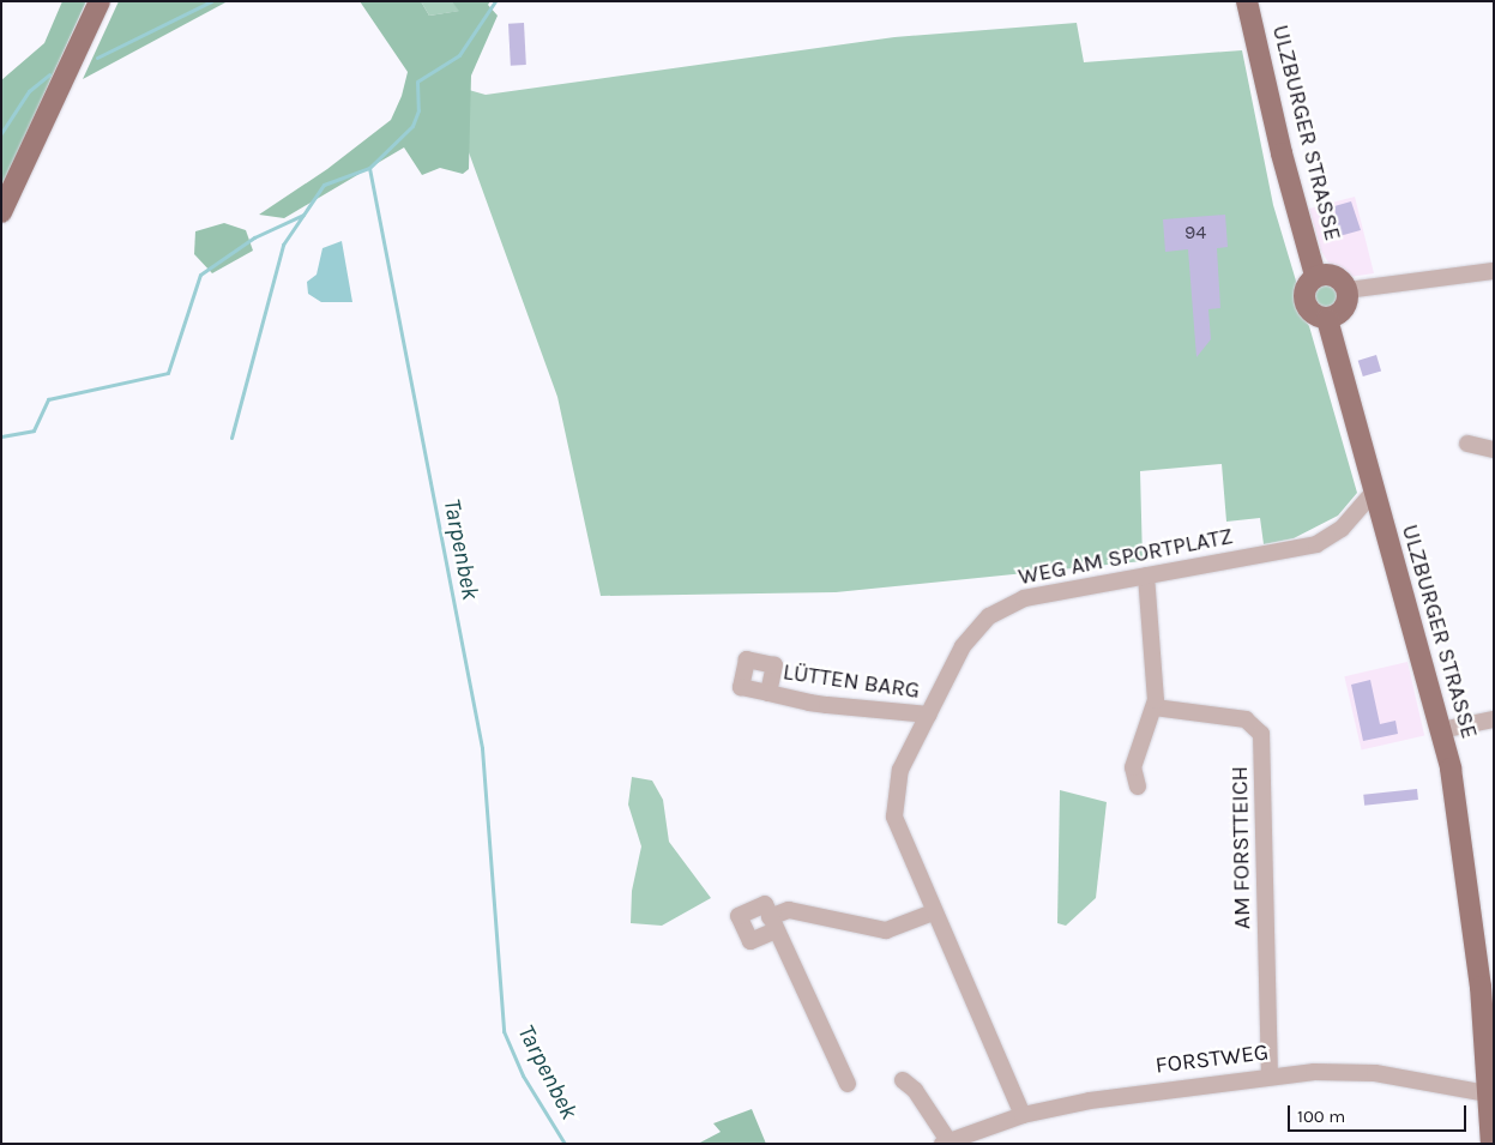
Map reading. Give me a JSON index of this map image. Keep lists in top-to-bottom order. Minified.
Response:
{"streets":{"main road":["ULZBURGER STRASSE"],"street":["WEG AM SPORTPLATZ","LÜTTEN BARG","AM FORSTTEICH","FORSTWEG"]},"crossings":[["ULZBURGER STRASSE","WEG AM SPORTPLATZ"],["ULZBURGER STRASSE","FORSTWEG"],["WEG AM SPORTPLATZ","LÜTTEN BARG"],["WEG AM SPORTPLATZ","FORSTWEG"],["AM FORSTTEICH","FORSTWEG"]],"water":["Tarpenbek"],"house_numbers":["94"],"scale_bar":"100 m"}
